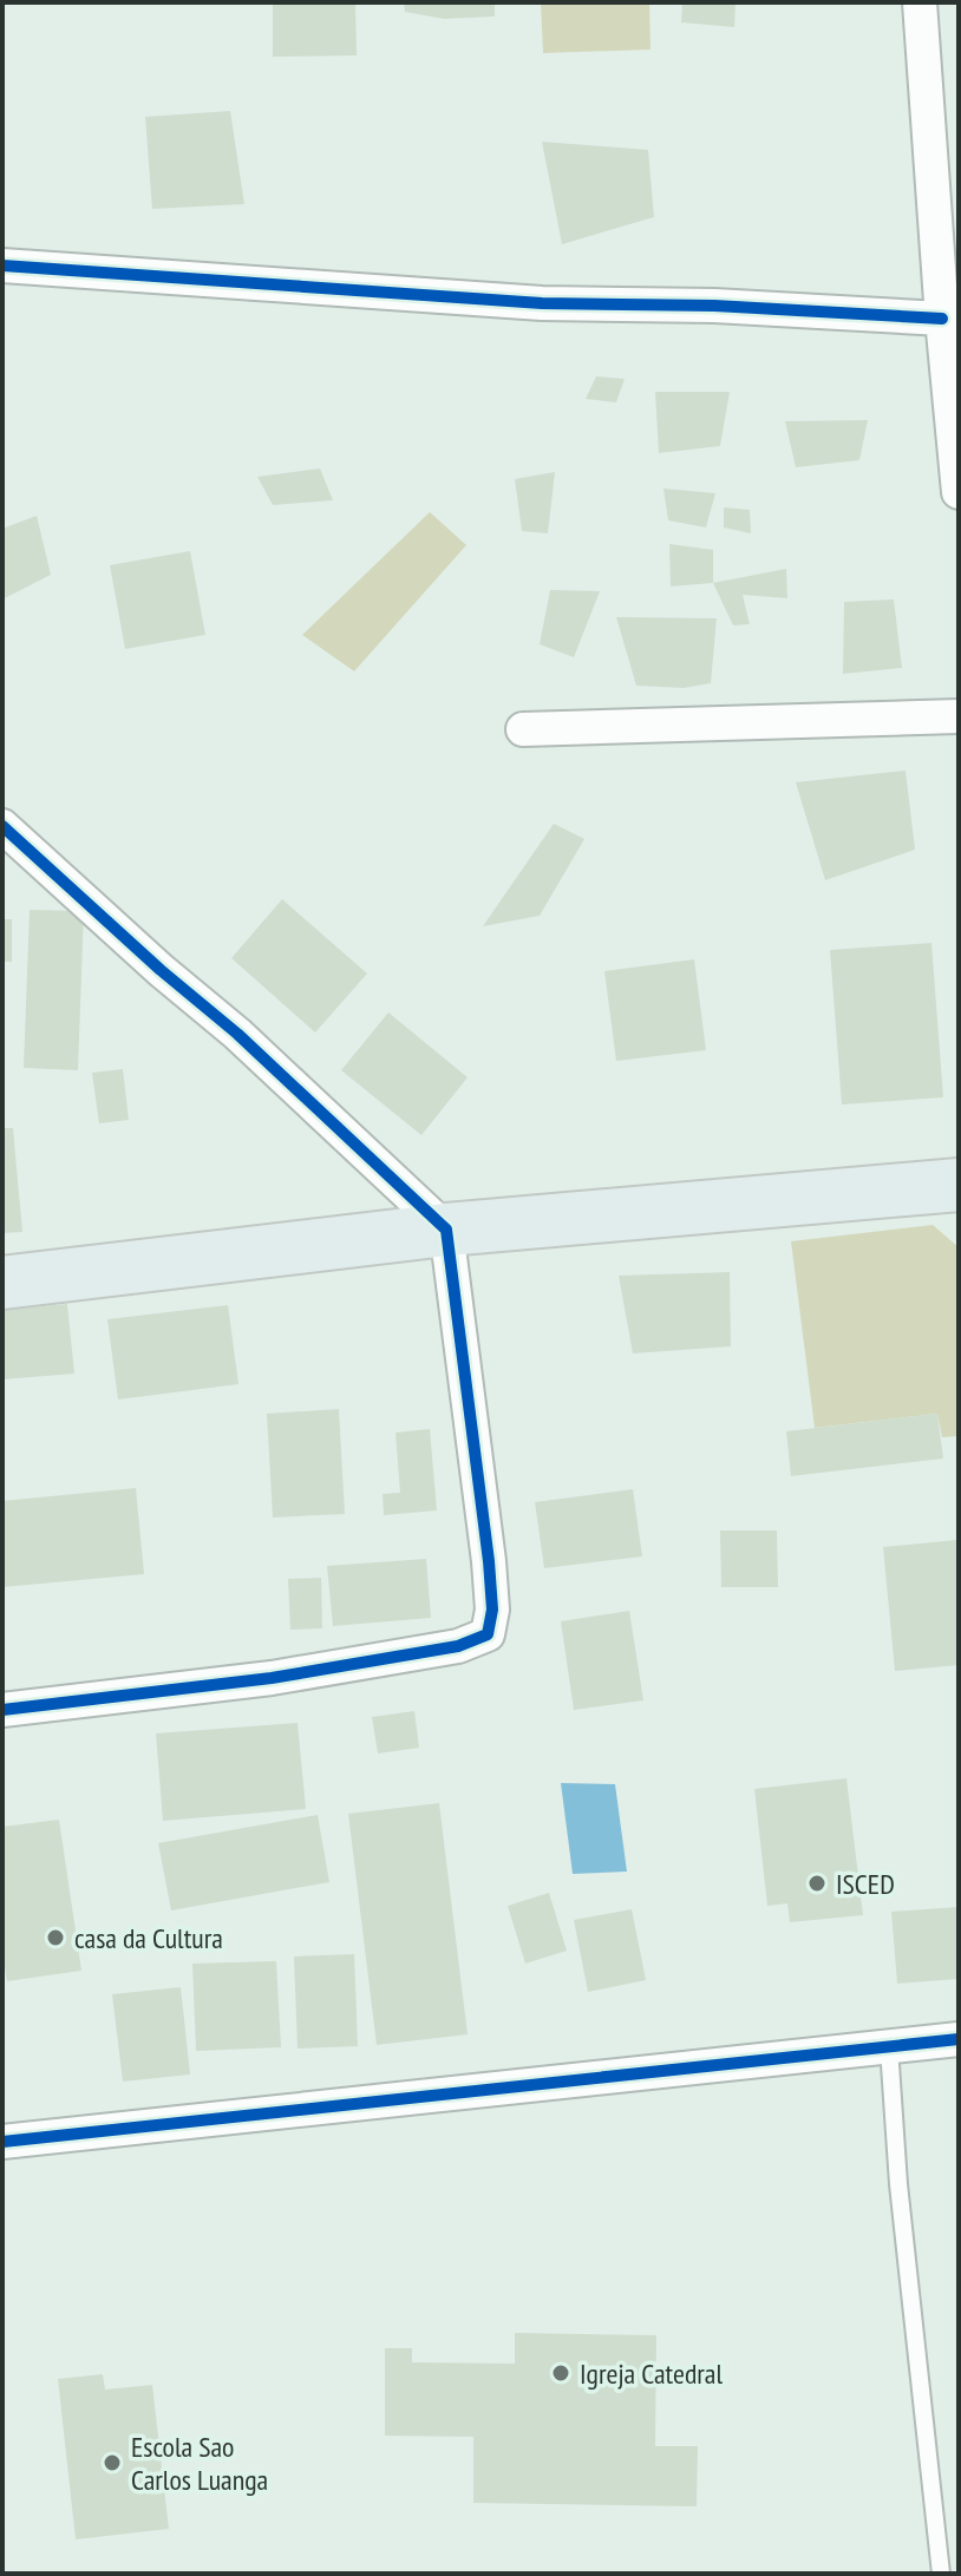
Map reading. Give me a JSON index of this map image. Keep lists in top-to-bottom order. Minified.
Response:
{"places":["ISCED","casa da Cultura","Igreja Catedral","Escola Sao Carlos Luanga"]}
